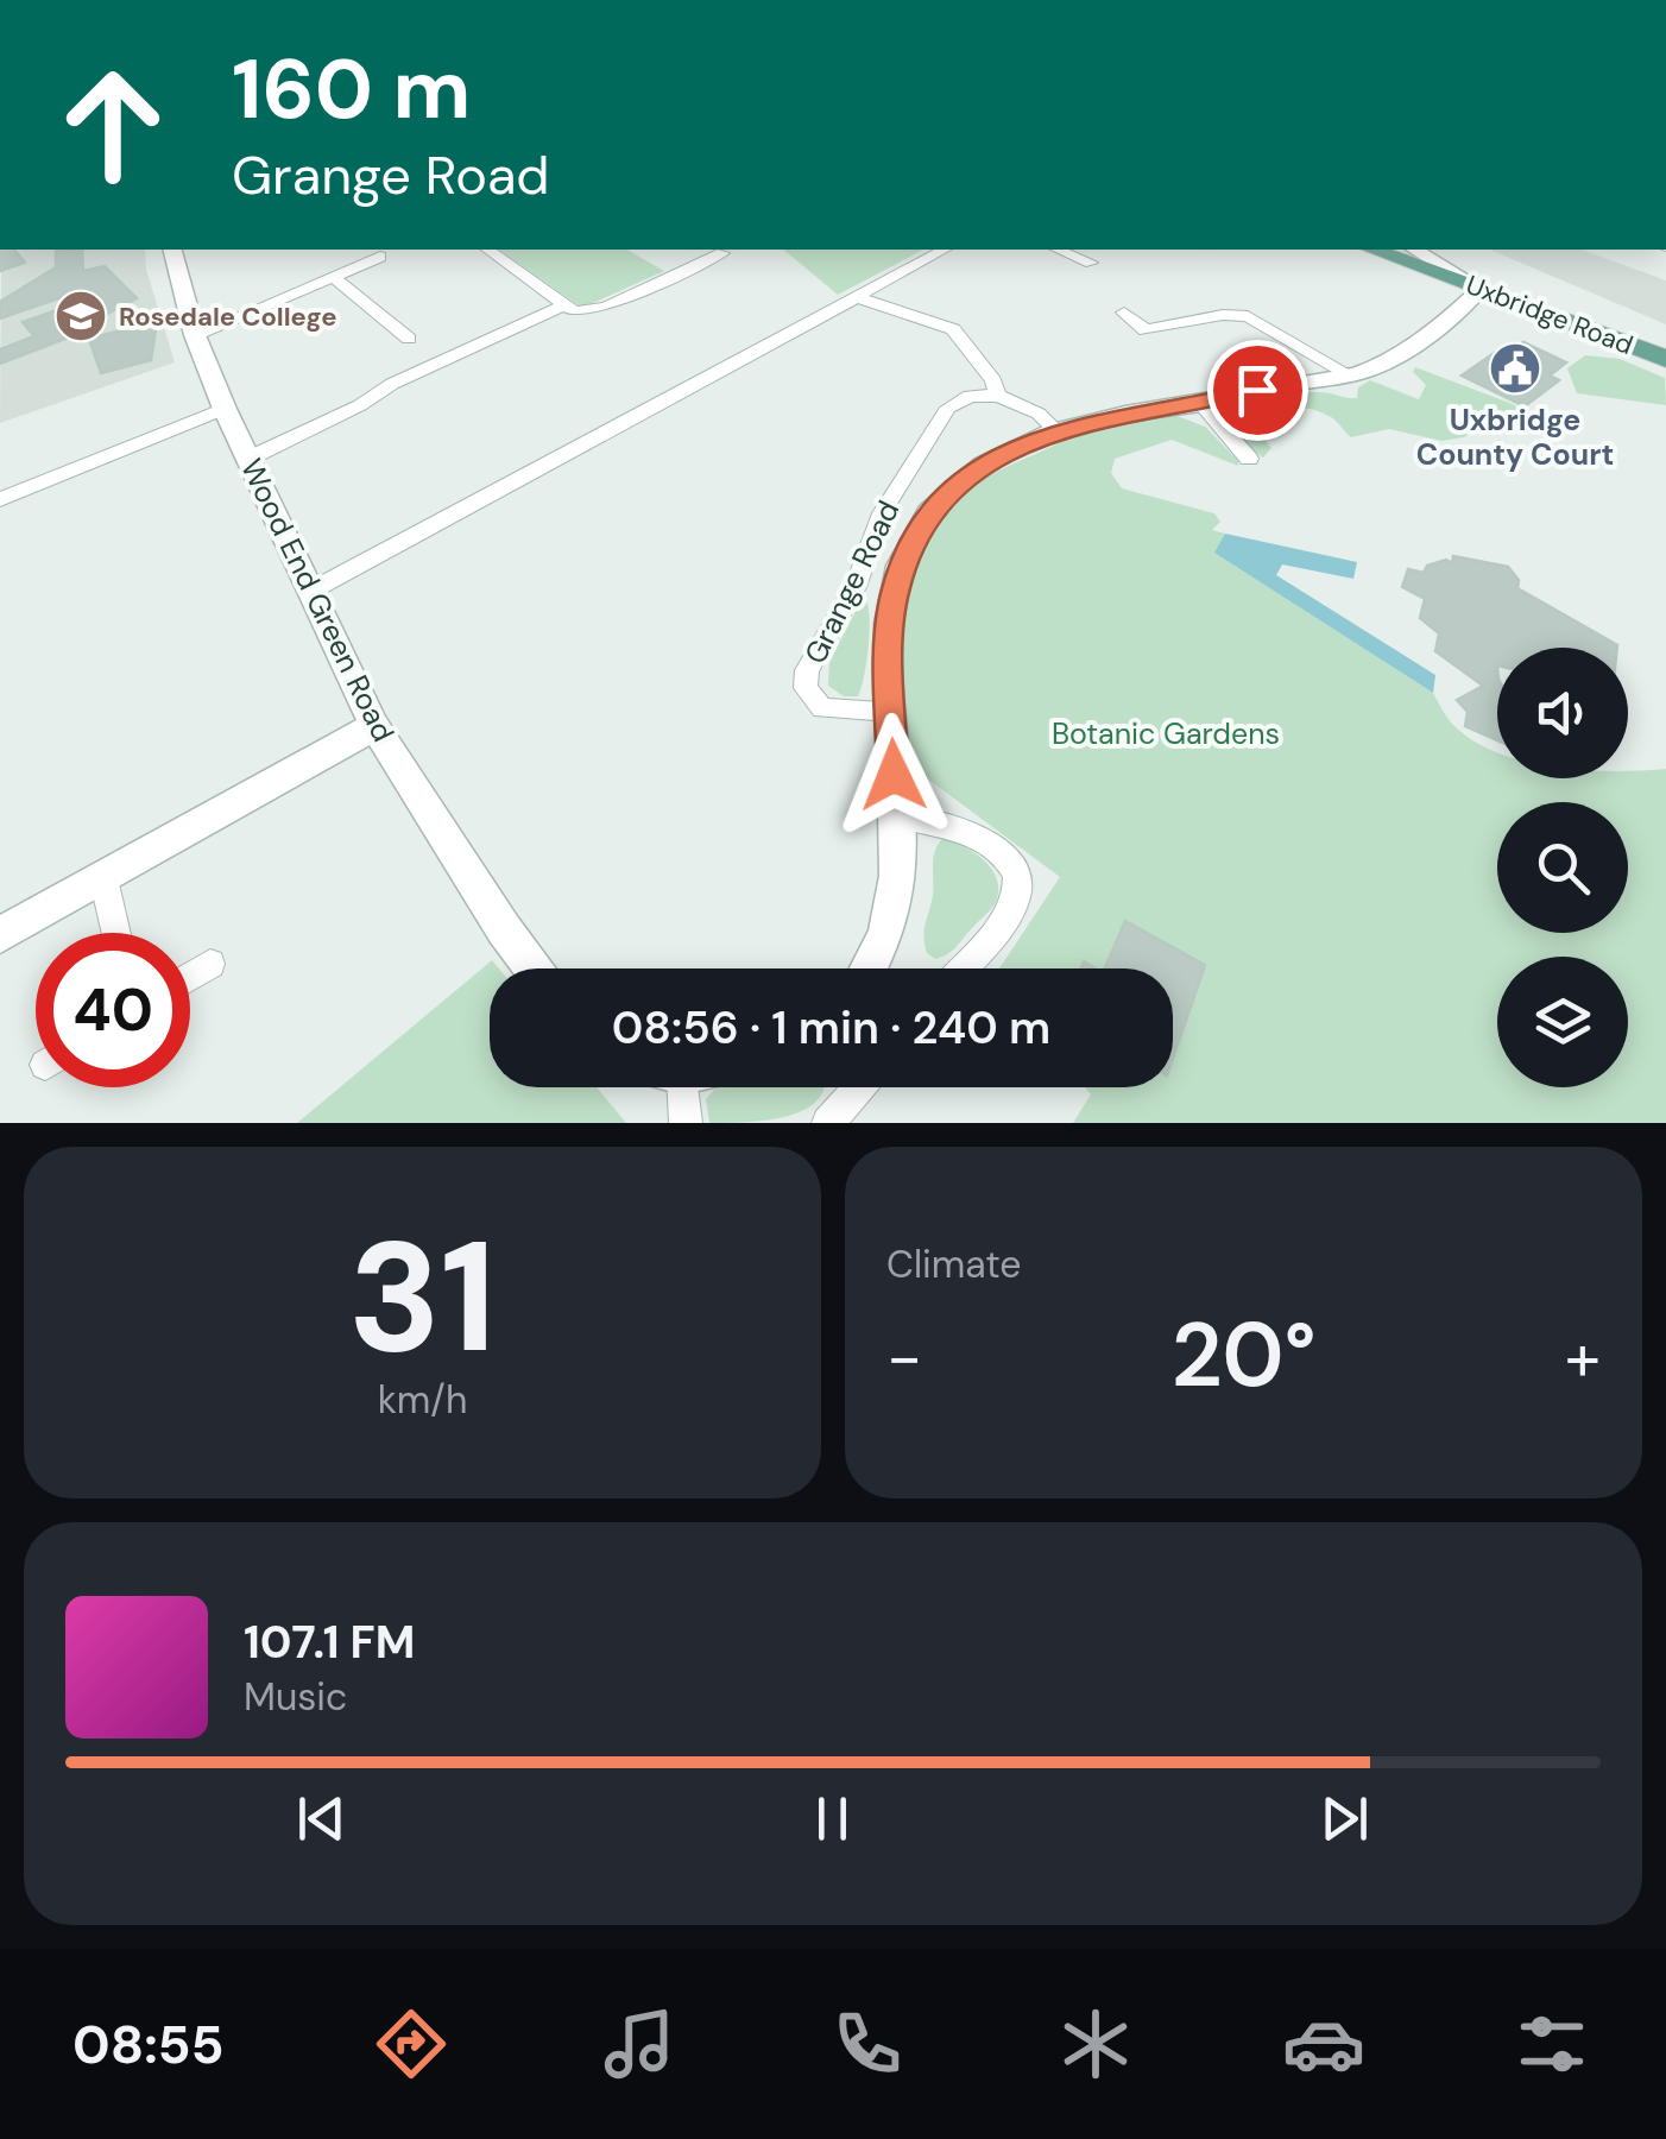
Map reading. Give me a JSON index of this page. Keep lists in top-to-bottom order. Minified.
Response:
{"streets":{"main road":["Uxbridge Road"],"street":["Grange Road","Wood End Green Road"]},"parks":["Botanic Gardens"],"places":{"school or university":["Rosedale College"],"public building":["Uxbridge County Court"]},"page":{"turn":["160 m","Grange Road"],"limit":"40","trip":"08:56 · 1 min · 240 m","tile":[["31","km/h"],"Climate"],"heat":["−","20°","+"],"song":["107.1 FM","Music"],"tabs":"08:55"}}
